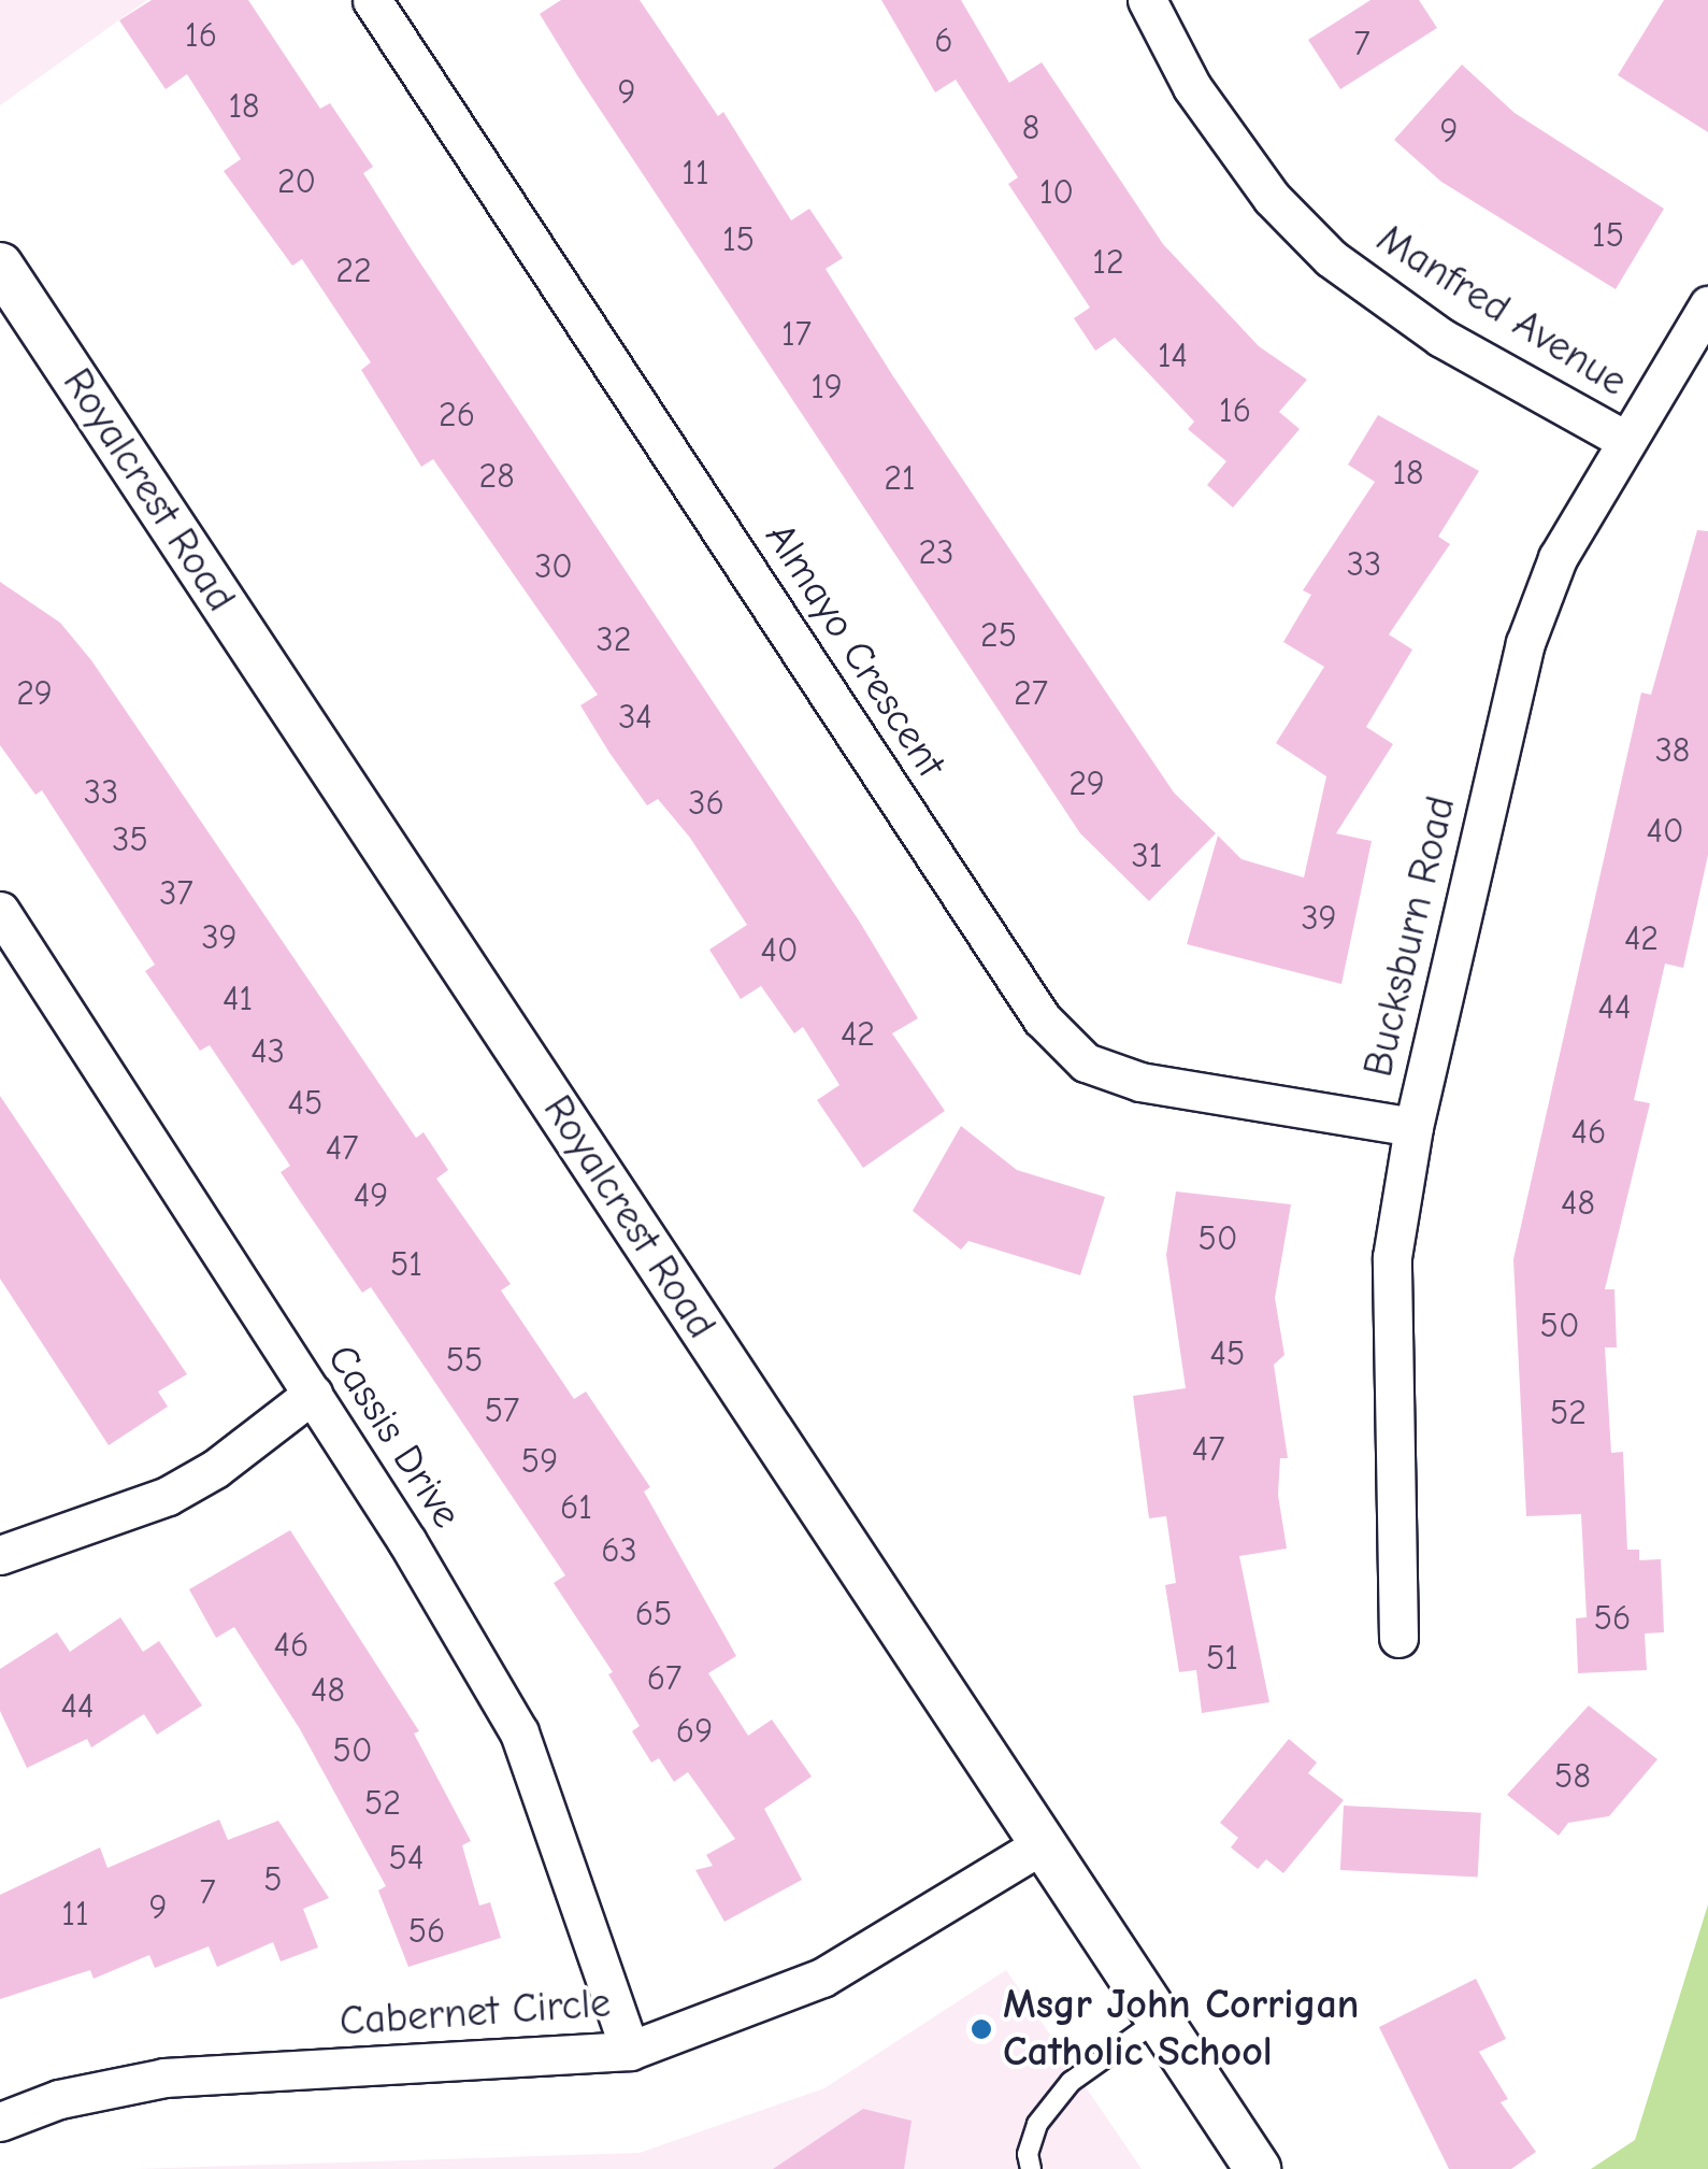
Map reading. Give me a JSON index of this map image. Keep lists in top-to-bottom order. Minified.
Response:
{"streets":{"street":["Manfred Avenue","Royalcrest Road","Almayo Crescent","Bucksburn Road","Cassis Drive","Cabernet Circle"]},"crossings":[["Manfred Avenue","Bucksburn Road"],["Royalcrest Road","Cabernet Circle"],["Almayo Crescent","Bucksburn Road"],["Cassis Drive","Cabernet Circle"]],"places":["Msgr John Corrigan Catholic School"],"house_numbers":["16","6","7","9","18","8","9","11","20","10","15","15","12","22","17","14","19","16","26","18","28","21","23","33","30","25","32","29","27","34","38","29","33","36","40","35","31","37","39","39","42","40","41","44","42","43","45","46","47","49","48","50","51","50","45","55","57","52","47","59","61","63","65","56","46","51","67","48","44","69","50","58","52","54","5","7","9","11","56"]}
